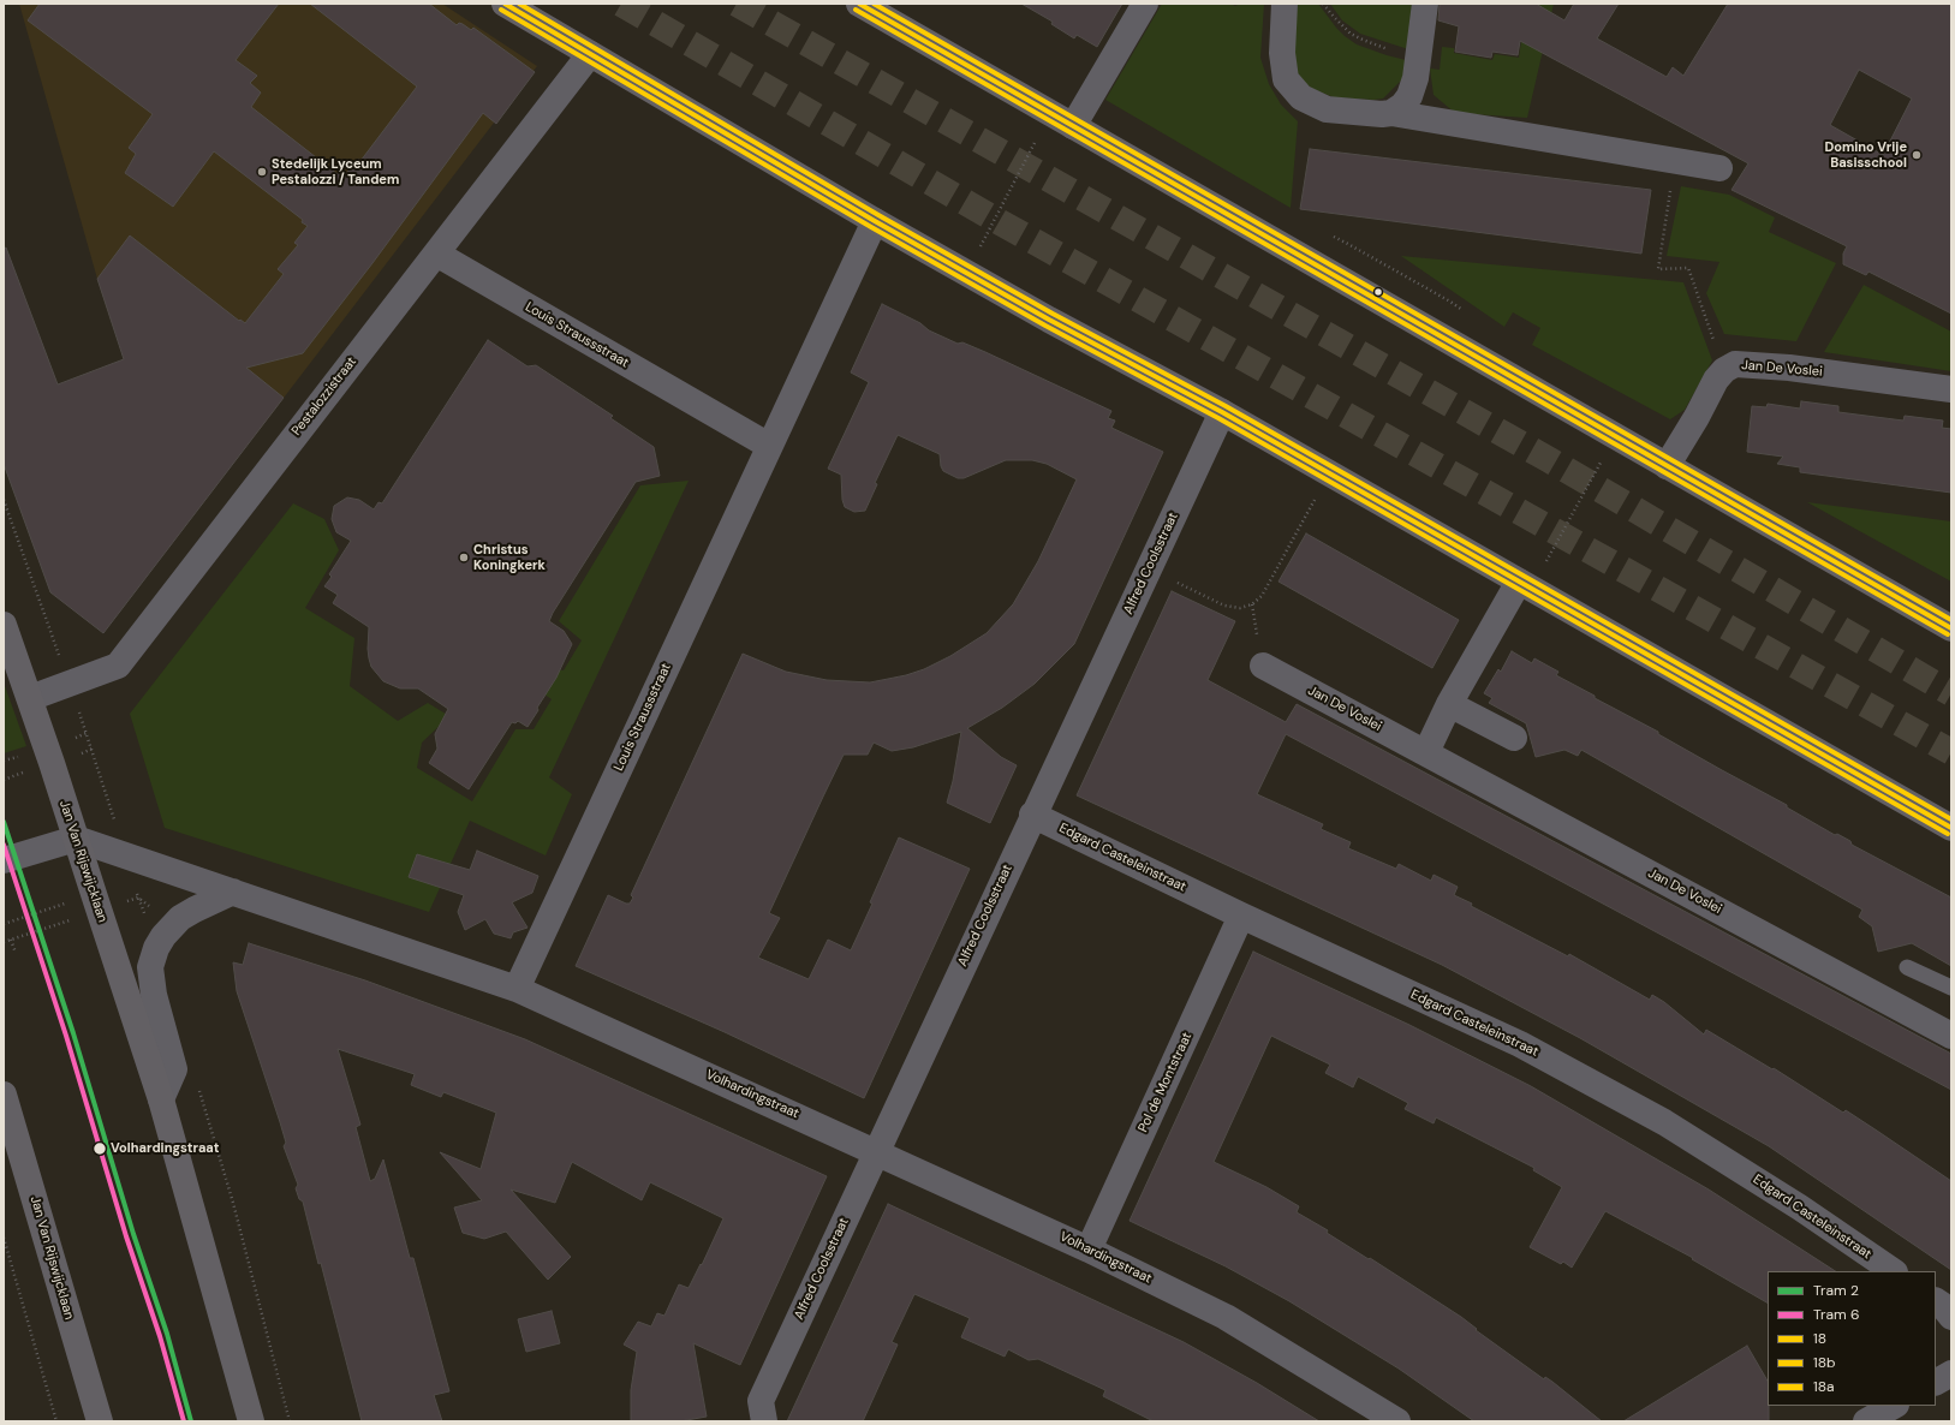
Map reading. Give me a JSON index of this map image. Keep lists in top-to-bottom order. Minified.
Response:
{"streets":{"main road":["Jan Van Rijswijcklaan"],"street":["Louis Straussstraat","Jan De Voslei","Pestalozzistraat","Alfred Coolsstraat","Edgard Casteleinstraat","Pol de Montstraat","Volhardingstraat"]},"crossings":[["Louis Straussstraat","Pestalozzistraat"],["Louis Straussstraat","Volhardingstraat"],["Pestalozzistraat","Jan Van Rijswijcklaan"],["Alfred Coolsstraat","Edgard Casteleinstraat"],["Alfred Coolsstraat","Volhardingstraat"],["Edgard Casteleinstraat","Pol de Montstraat"],["Jan Van Rijswijcklaan","Volhardingstraat"],["Pol de Montstraat","Volhardingstraat"]],"places":["Domino Vrije Basisschool","Stedelijk Lyceum Pestalozzi / Tandem","Christus Koningkerk","Volhardingstraat"],"lines":["transit line 18","transit line 18a","transit line 18b","tram line 2","tram line 6"],"legend":["Tram 2","Tram 6","18","18b","18a"]}
